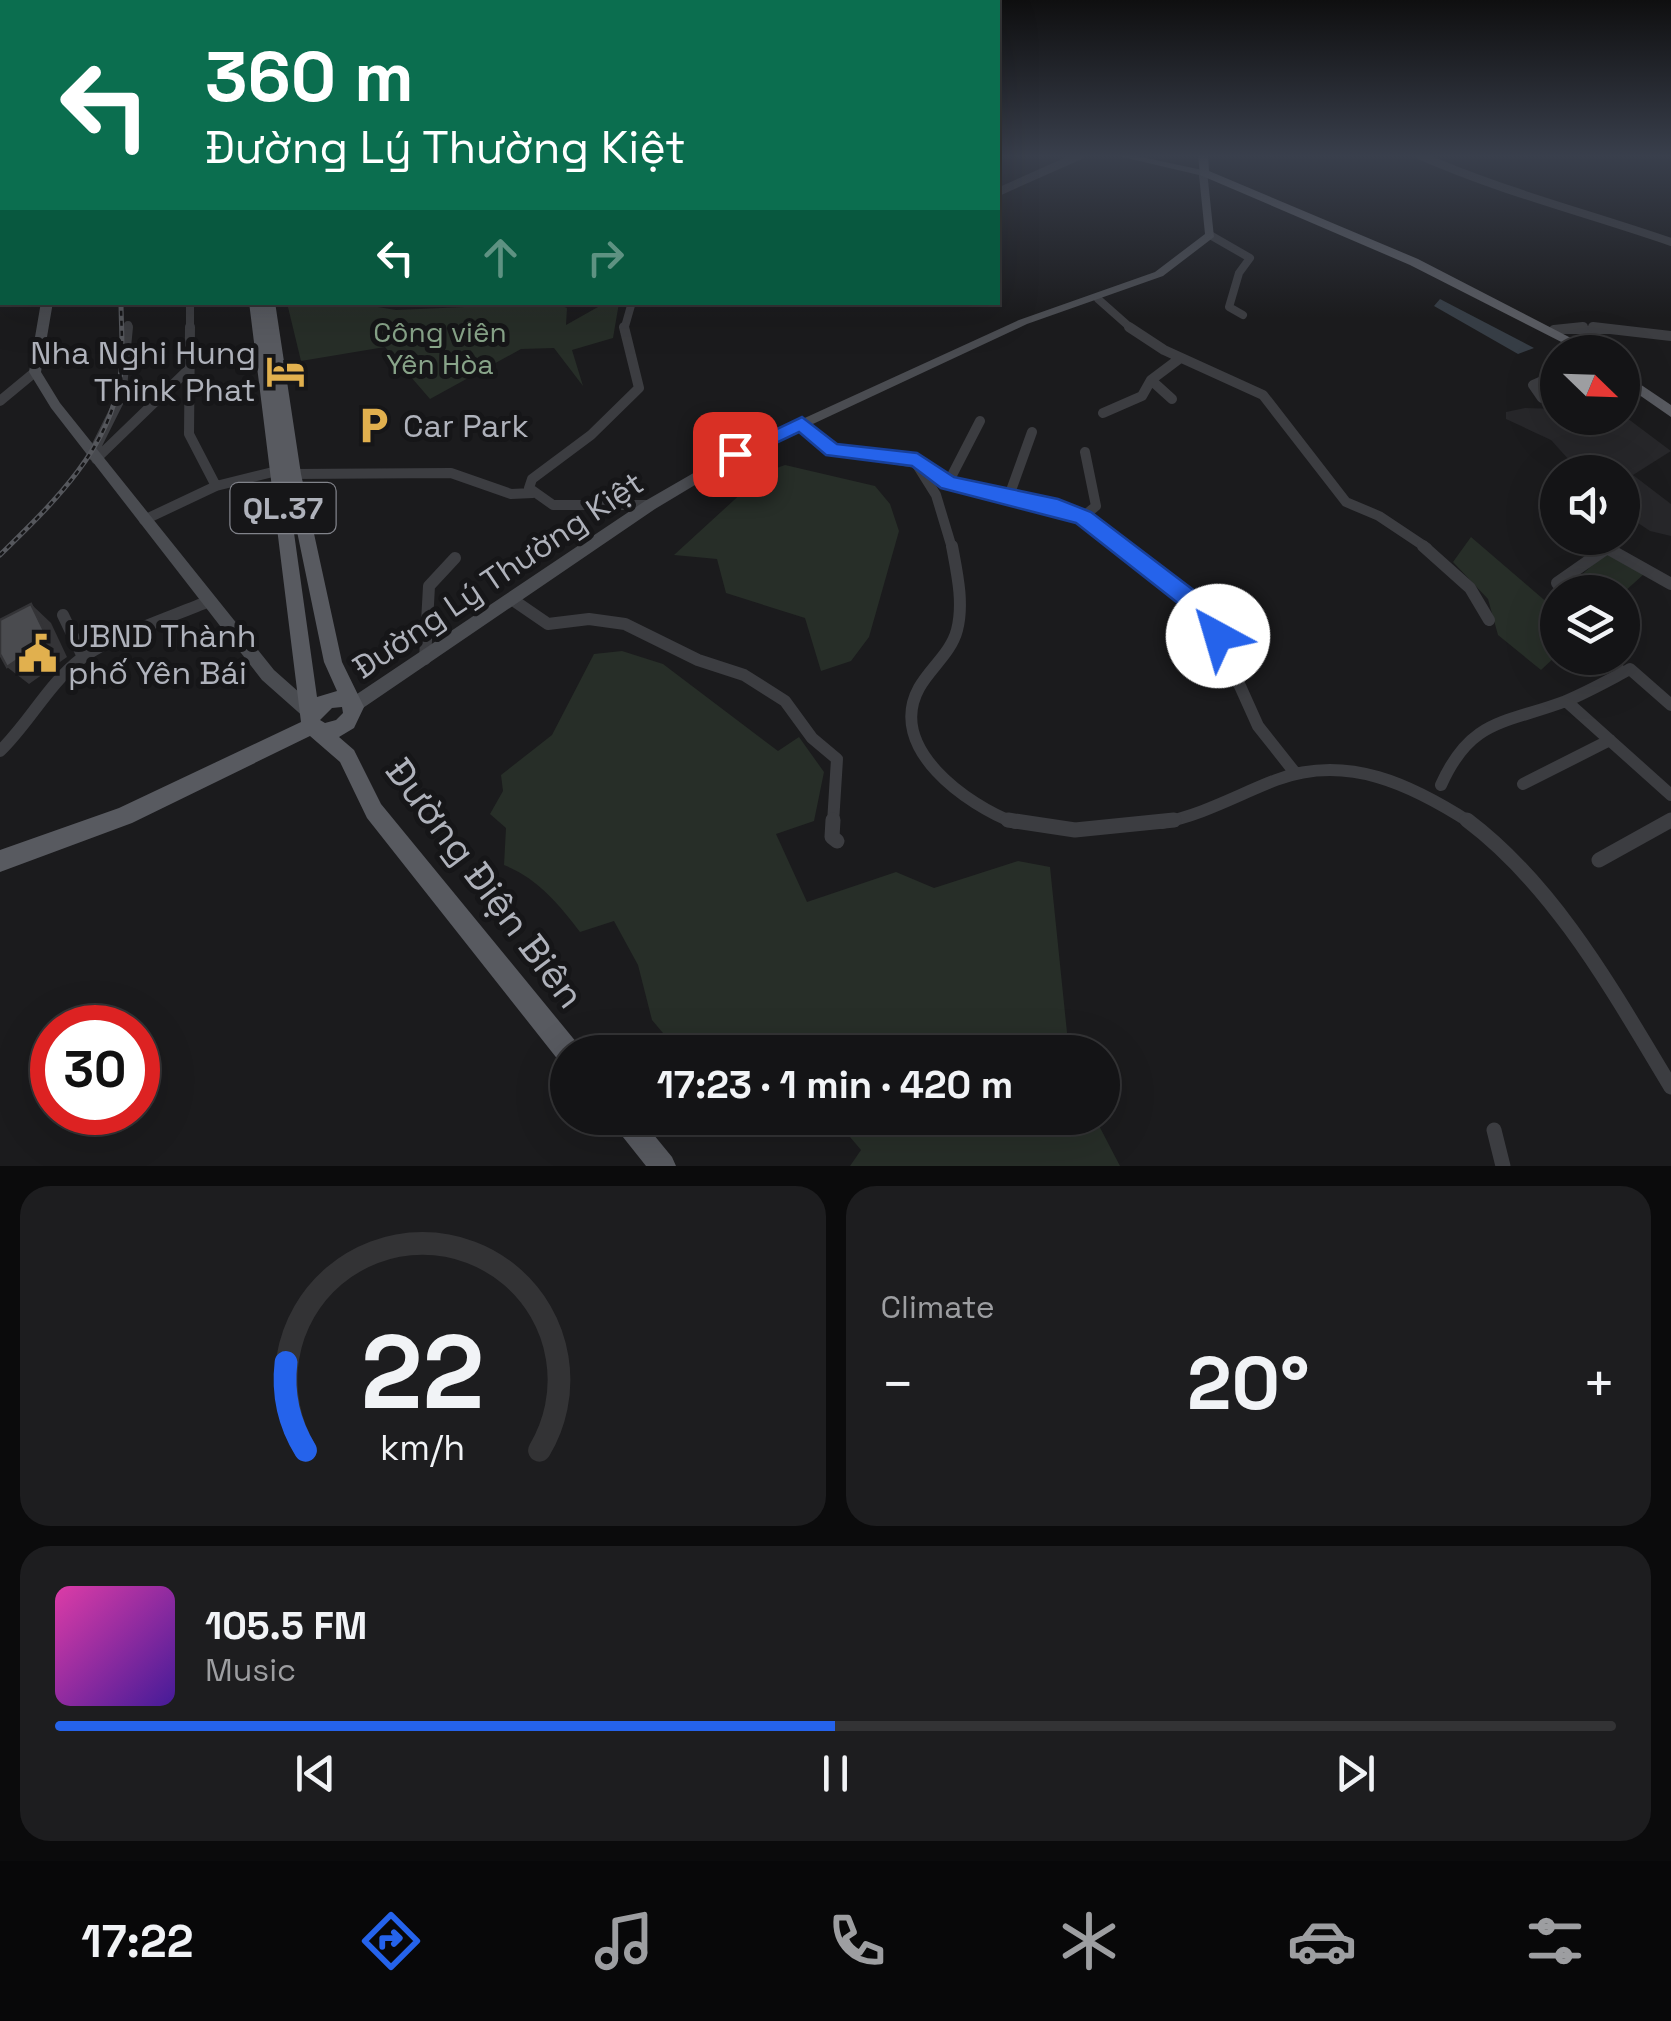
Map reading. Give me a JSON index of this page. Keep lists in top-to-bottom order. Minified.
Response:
{"streets":{"main road":["QL.37","Đường Lý Thường Kiệt","Đường Điện Biên"]},"crossings":[["QL.37","Đường Lý Thường Kiệt"],["QL.37","Đường Điện Biên"],["Đường Lý Thường Kiệt","Đường Điện Biên"]],"parks":["Công viên Yên Hòa"],"places":{"hotel":["Nha Nghi Hung Think Phat"],"parking":["Car Park"],"public building":["UBND Thành phố Yên Bái"]},"north":"bottom right","page":{"turn":["360 m","Đường Lý Thường Kiệt"],"limit":"30","trip":"17:23 · 1 min · 420 m","tile":"Climate","heat":["−","20°","+"],"song":["105.5 FM","Music"],"tabs":"17:22","gauge":["22","km/h"]}}
